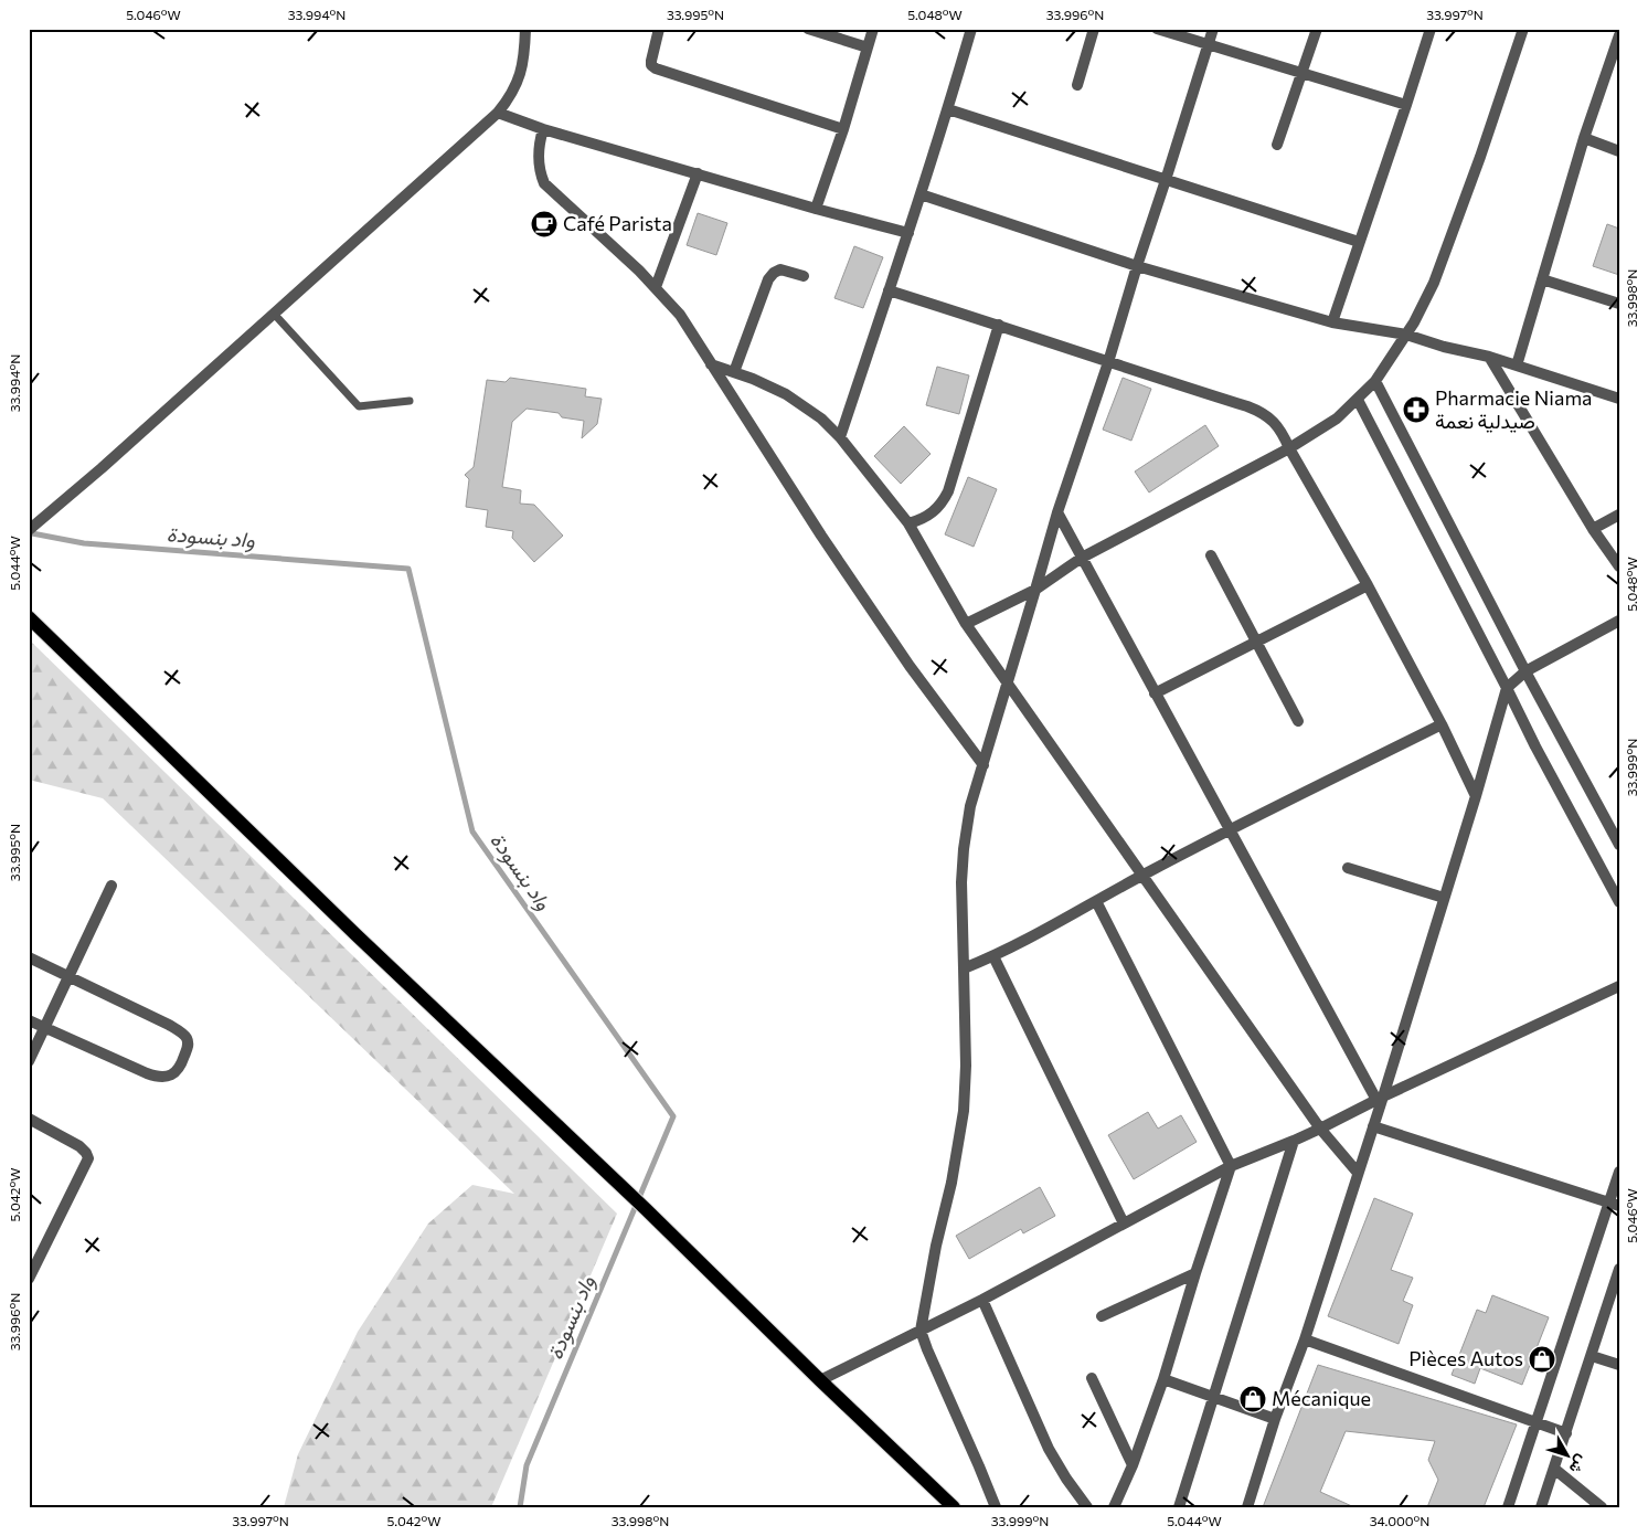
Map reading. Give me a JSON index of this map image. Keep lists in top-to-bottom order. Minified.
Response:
{"water":["واد بنسودة"],"places":{"cafe":["Café Parista"],"pharmacy":["Pharmacie Niama صيدلية نعمة"],"shop":["Pièces Autos","Mécanique"]},"north":"bottom right","coordinates":["5.046°W","33.994°N","33.995°N","5.048°W","33.996°N","33.997°N","33.998°N","5.044°W","33.999°N","5.042°W","34.000°N"]}
